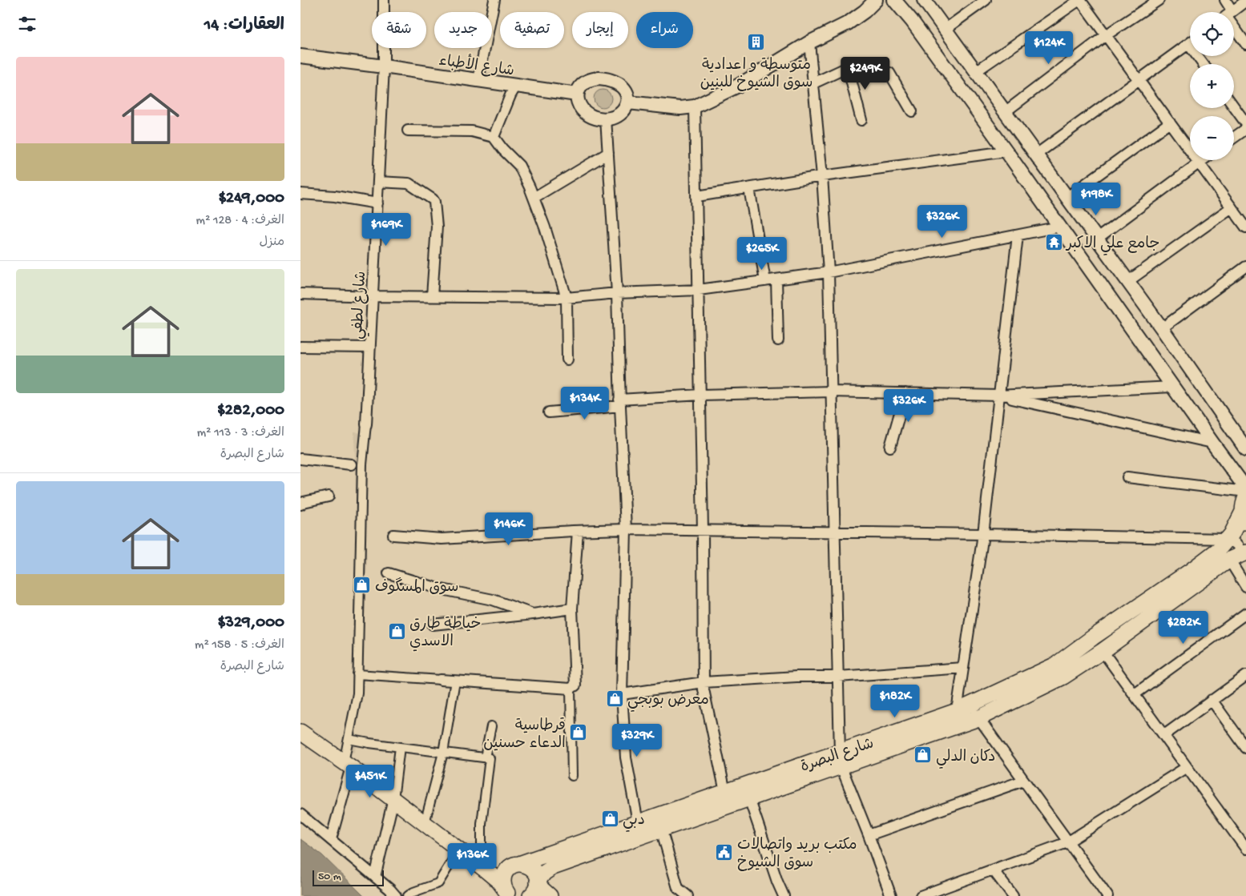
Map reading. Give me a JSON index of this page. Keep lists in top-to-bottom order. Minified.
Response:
{"streets":{"main road":["شارع البصرة"],"street":["شارع الأطباء","شارع لطفي"]},"crossings":[["شارع الأطباء","شارع لطفي"]],"places":{"building":["متوسطة و اعدادية سوق الشيوخ للبنين"],"temple":["جامع علي الاكبر"],"shop":["سوق المسگوف","خياطة طارق الاسدي","معرض بوبجي","قرطاسية الدعاء حسنين","دكان الدلي","دبي"],"public building":["مكتب بريد واتصالات سوق الشيوخ"]},"scale_bar":"50 m","page":{"heading":"العقارات: 14","map_buttons":["+","−"],"chip":["شراء","إيجار","تصفية","جديد","شقة"],"price":["$124K","$249K","$198K","$326K","$169K","$265K","$134K","$326K","$146K","$282K","$182K","$329K","$451K","$136K"],"list":[{"name":"$249,000","note":"الغرف: 4 · 128 m² · منزل"},{"name":"$282,000","note":"الغرف: 3 · 113 m² · شارع البصرة"},{"name":"$329,000","note":"الغرف: 5 · 158 m² · شارع البصرة"}],"scale":"50 m"}}
